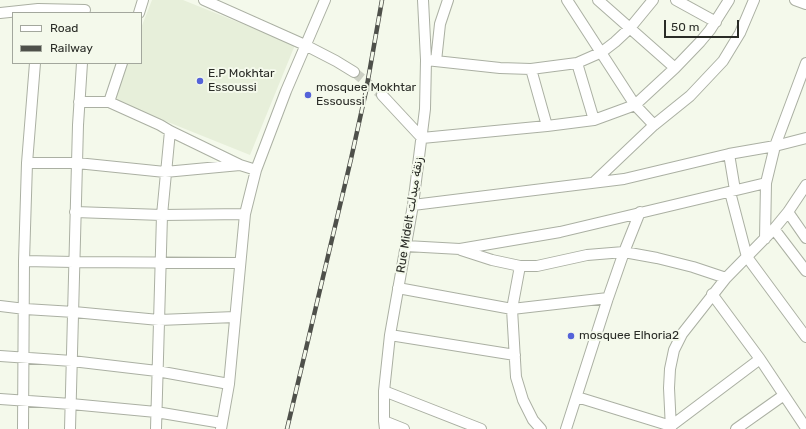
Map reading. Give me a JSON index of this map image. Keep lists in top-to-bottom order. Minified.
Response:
{"streets":{"street":["Rue Midelt زنقة ميدلت"]},"places":["E.P Mokhtar Essoussi","mosquee Mokhtar Essoussi","mosquee Elhoria2"],"legend":["Road","Railway"],"scale_bar":"50 m"}
